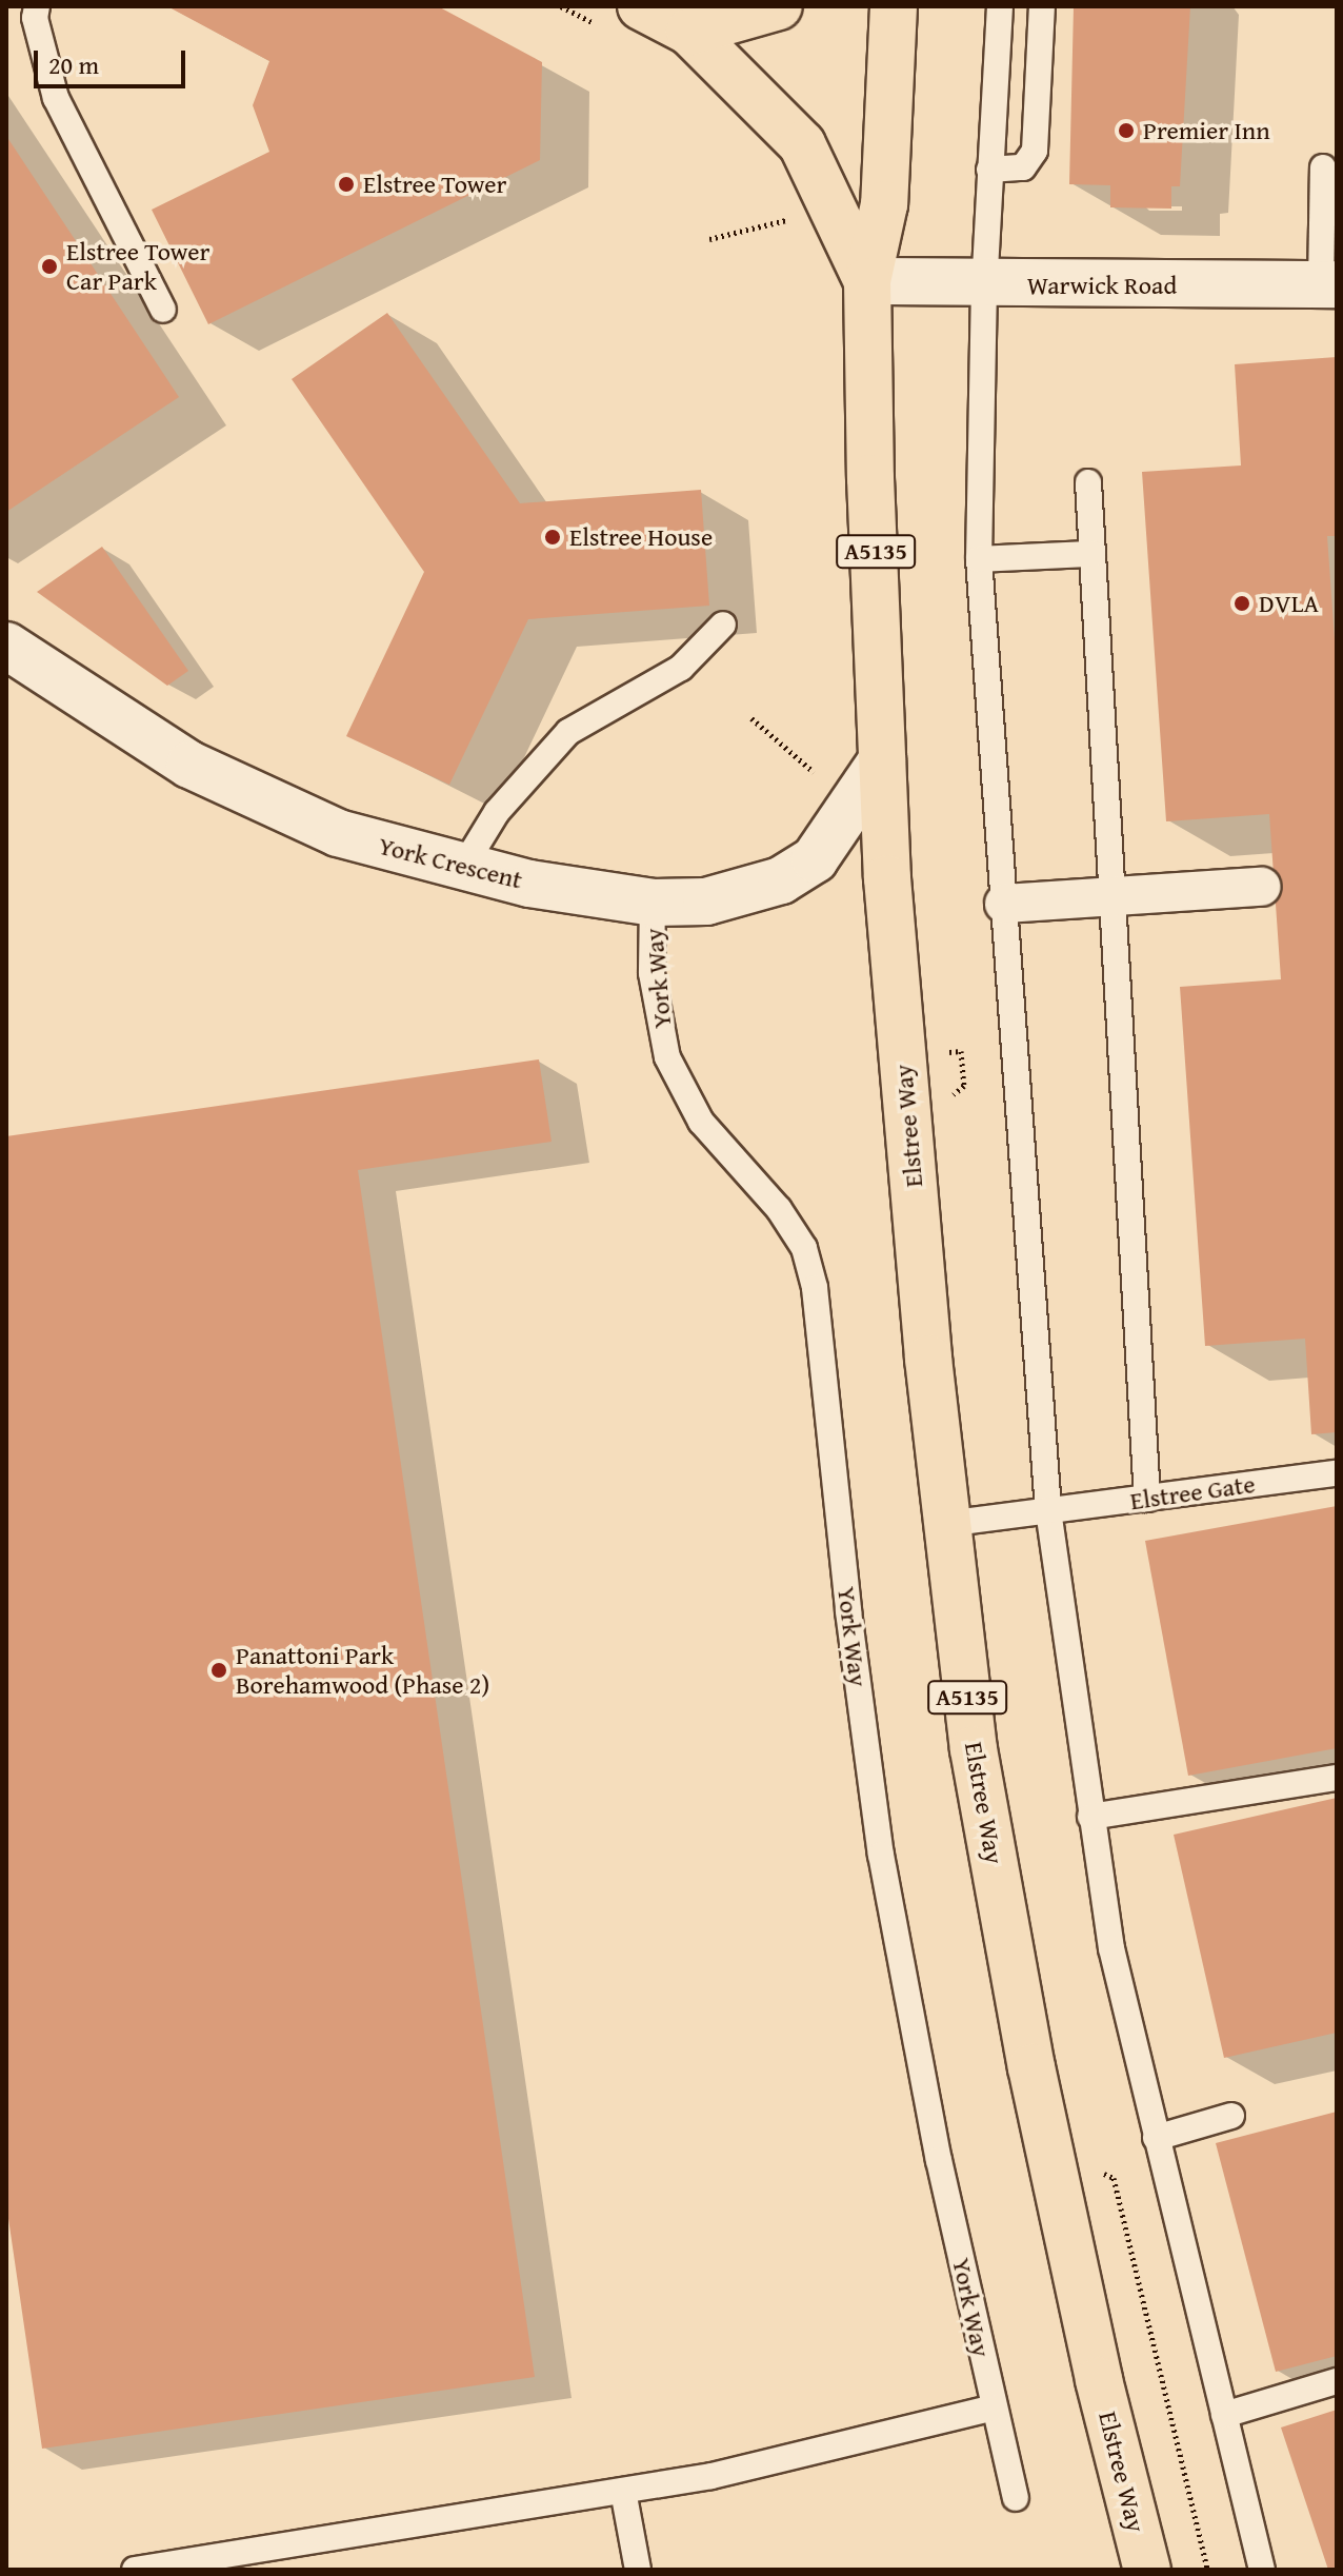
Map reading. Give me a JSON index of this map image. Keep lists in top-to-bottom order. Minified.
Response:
{"streets":{"main road":["A5135","Elstree Way"],"street":["Warwick Road","York Crescent"],"lane":["York Way","Elstree Gate"]},"crossings":[["Warwick Road","A5135"],["A5135","York Crescent"],["A5135","Elstree Way"],["York Crescent","York Way"],["York Crescent","Elstree Way"],["Elstree Way","Elstree Gate"]],"places":["Premier Inn","Elstree Tower","Elstree Tower Car Park","Elstree House","DVLA","Panattoni Park Borehamwood (Phase 2)"],"scale_bar":"20 m"}
